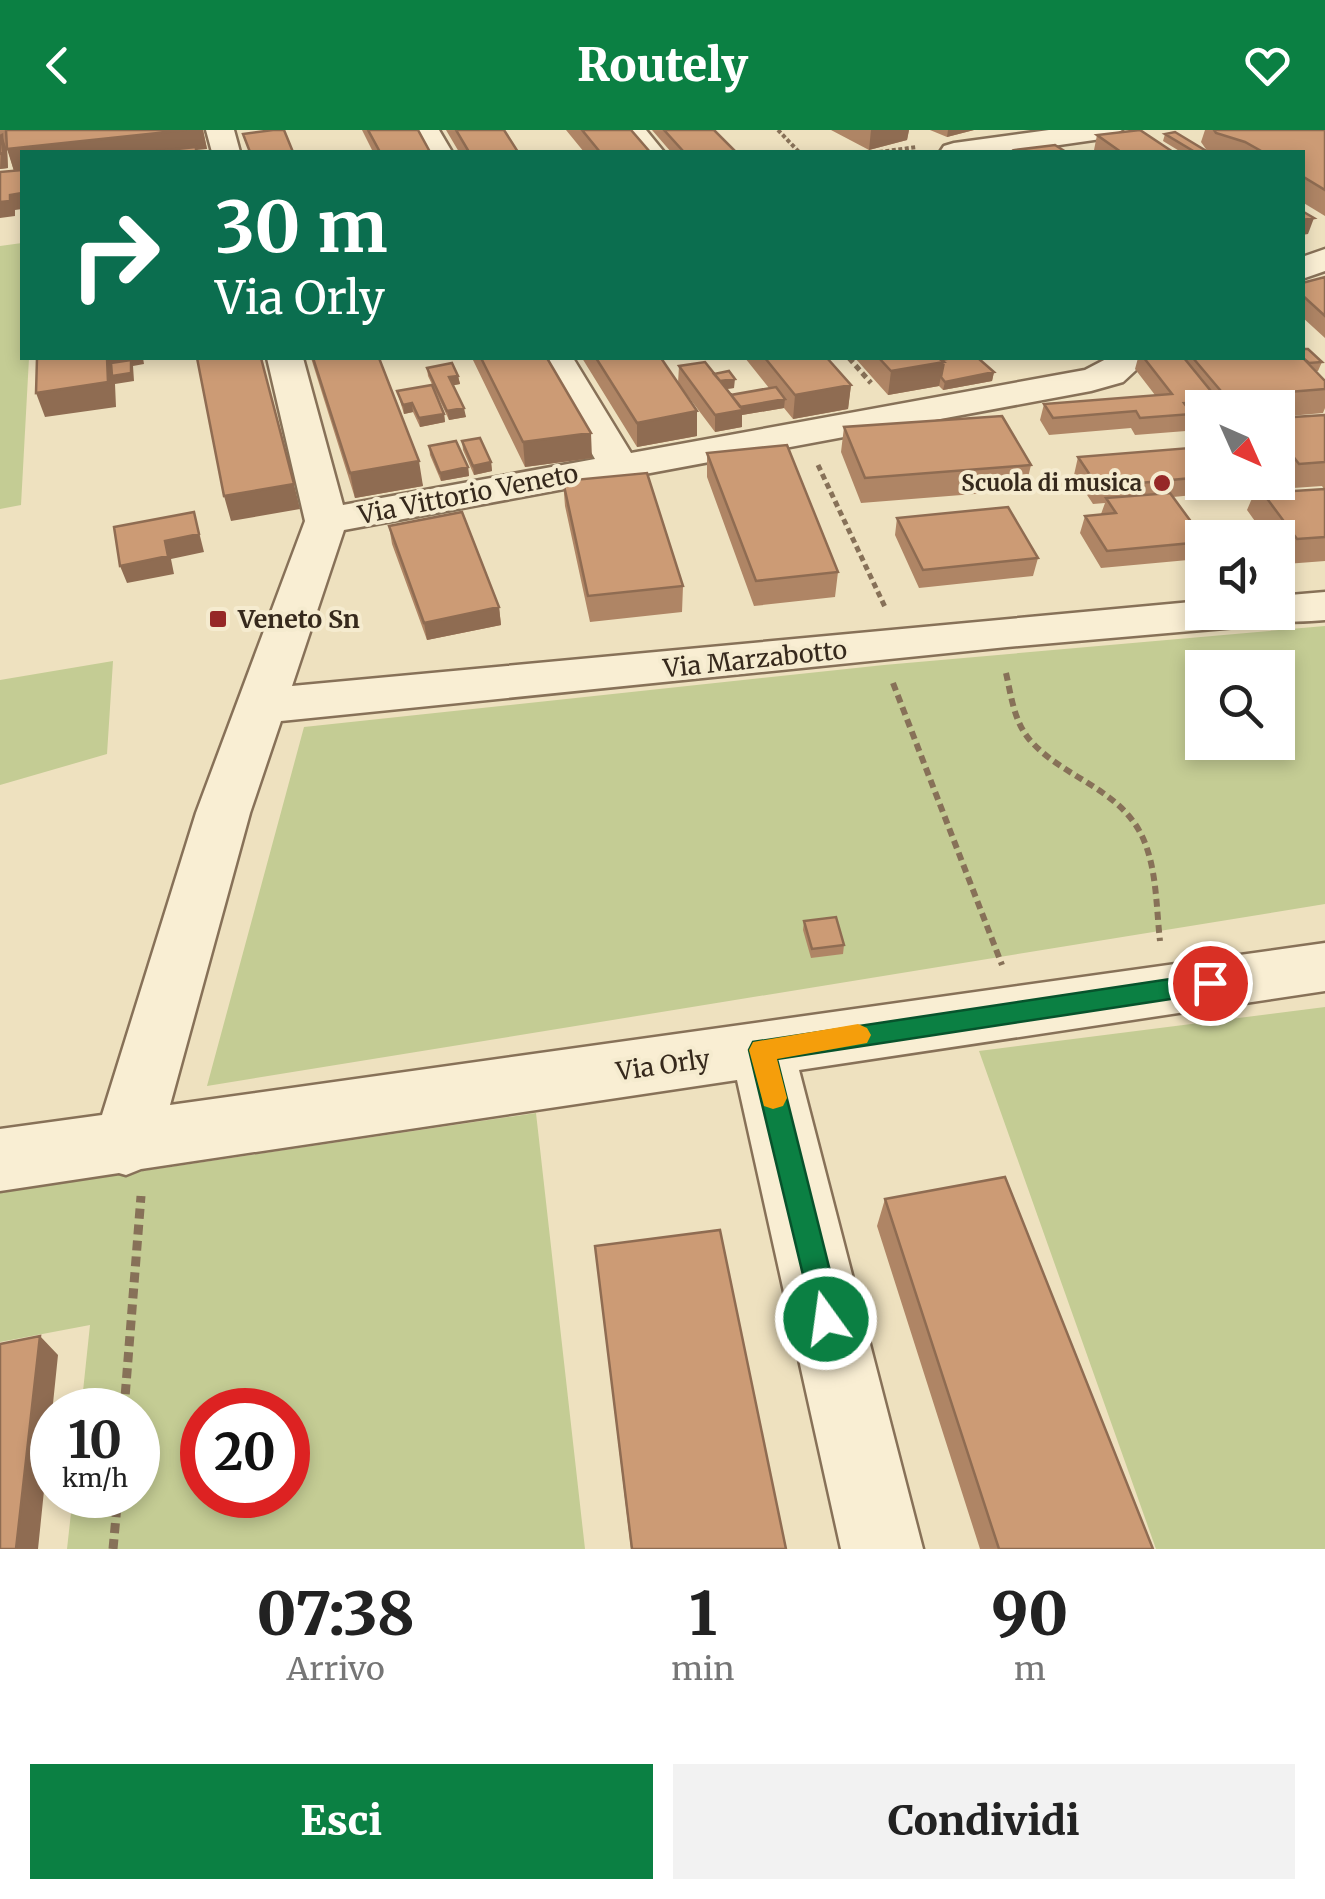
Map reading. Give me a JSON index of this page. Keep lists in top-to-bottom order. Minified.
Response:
{"streets":{"street":["Via Vittorio Veneto","Via Marzabotto","Via Orly"]},"crossings":[["Via Vittorio Veneto","Via Marzabotto"],["Via Vittorio Veneto","Via Orly"]],"places":{"other":["Scuola di musica"],"transit":["Veneto Sn"]},"north":"bottom right","page":{"header":"Routely","turn":["30 m","Via Orly"],"speed":"10 km/h","limit":"20","eta":["07:38","Arrivo","1","min","90","m"],"buttons":["Esci","Condividi"]}}
